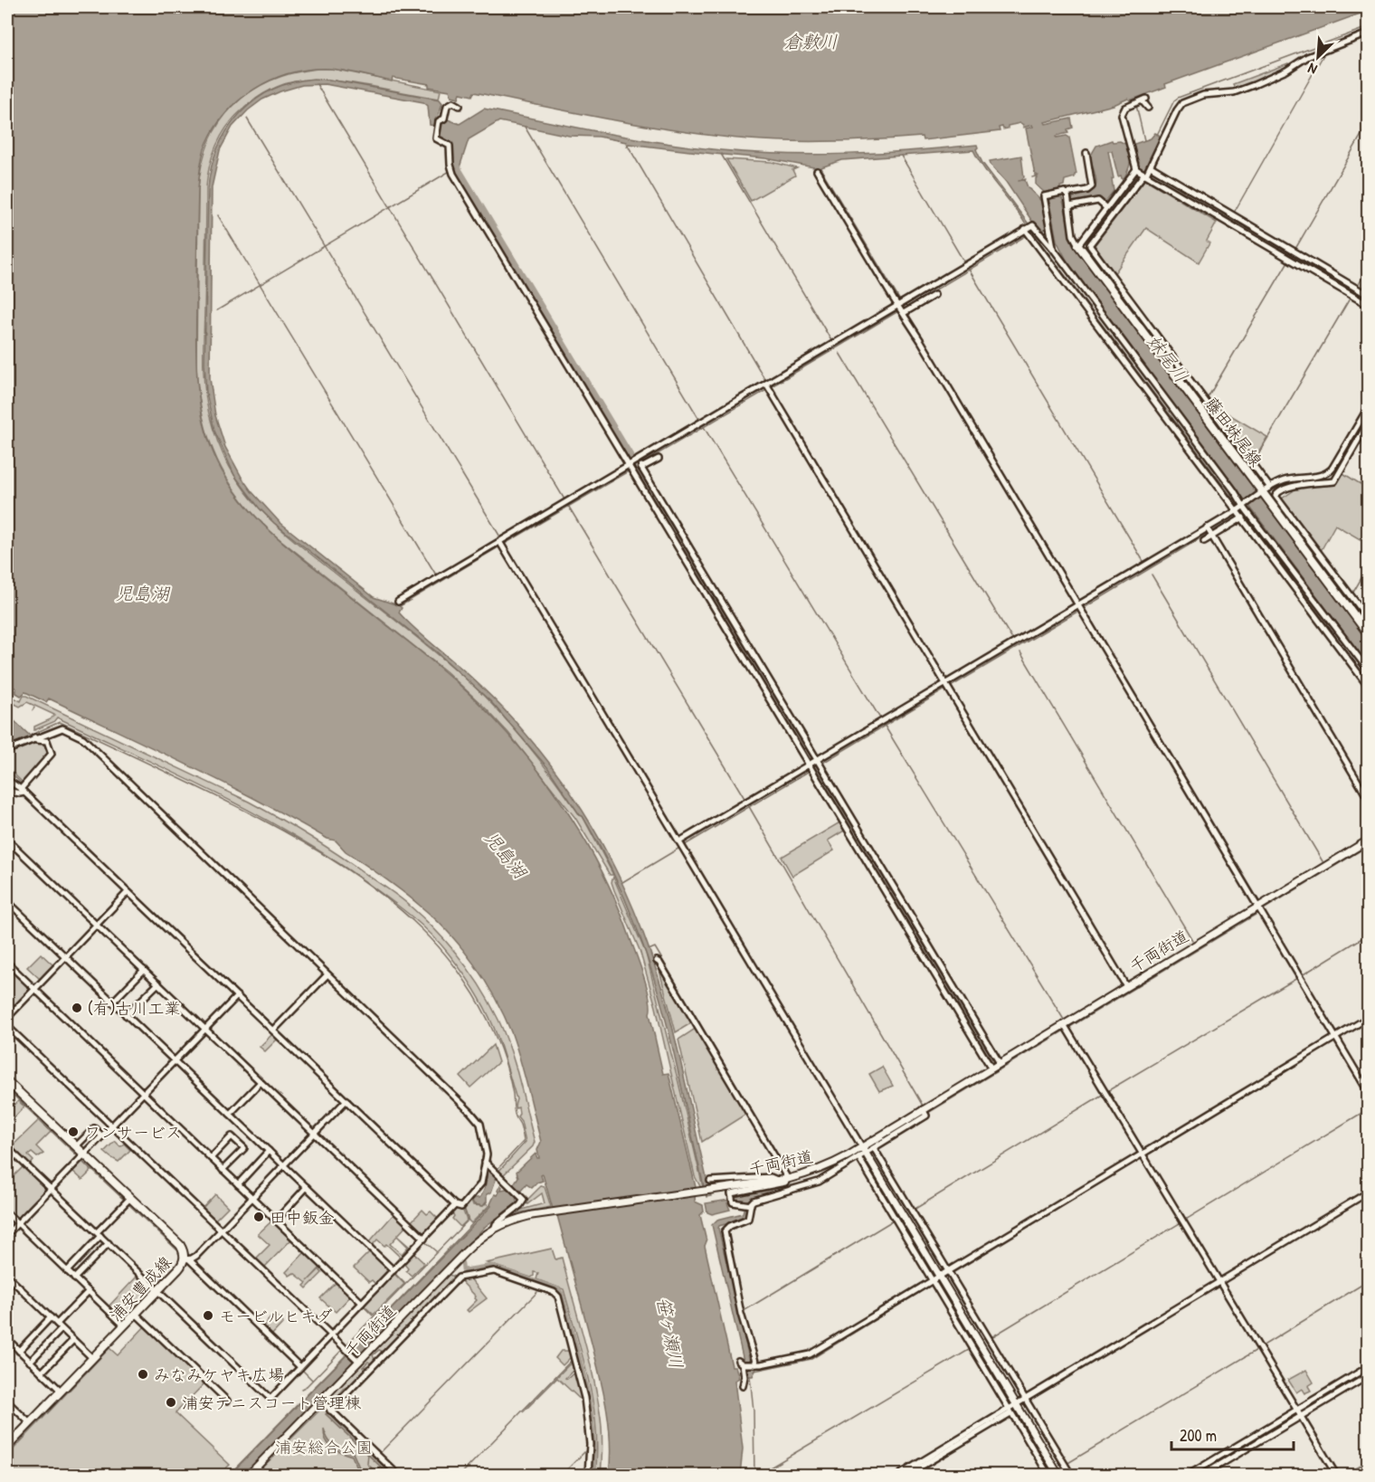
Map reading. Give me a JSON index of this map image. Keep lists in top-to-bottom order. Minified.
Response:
{"streets":{"main road":["藤田妹尾線","浦安豊成線"],"street":["千両街道"]},"water":["倉敷川","妹尾川","児島湖","笹ヶ瀬川"],"parks":["浦安総合公園"],"places":["(有)古川工業","ワンサービス","田中鈑金","モービルヒキダ","みなみケヤキ広場","浦安テニスコート管理棟"],"scale_bar":"200 m","north":"bottom left"}
